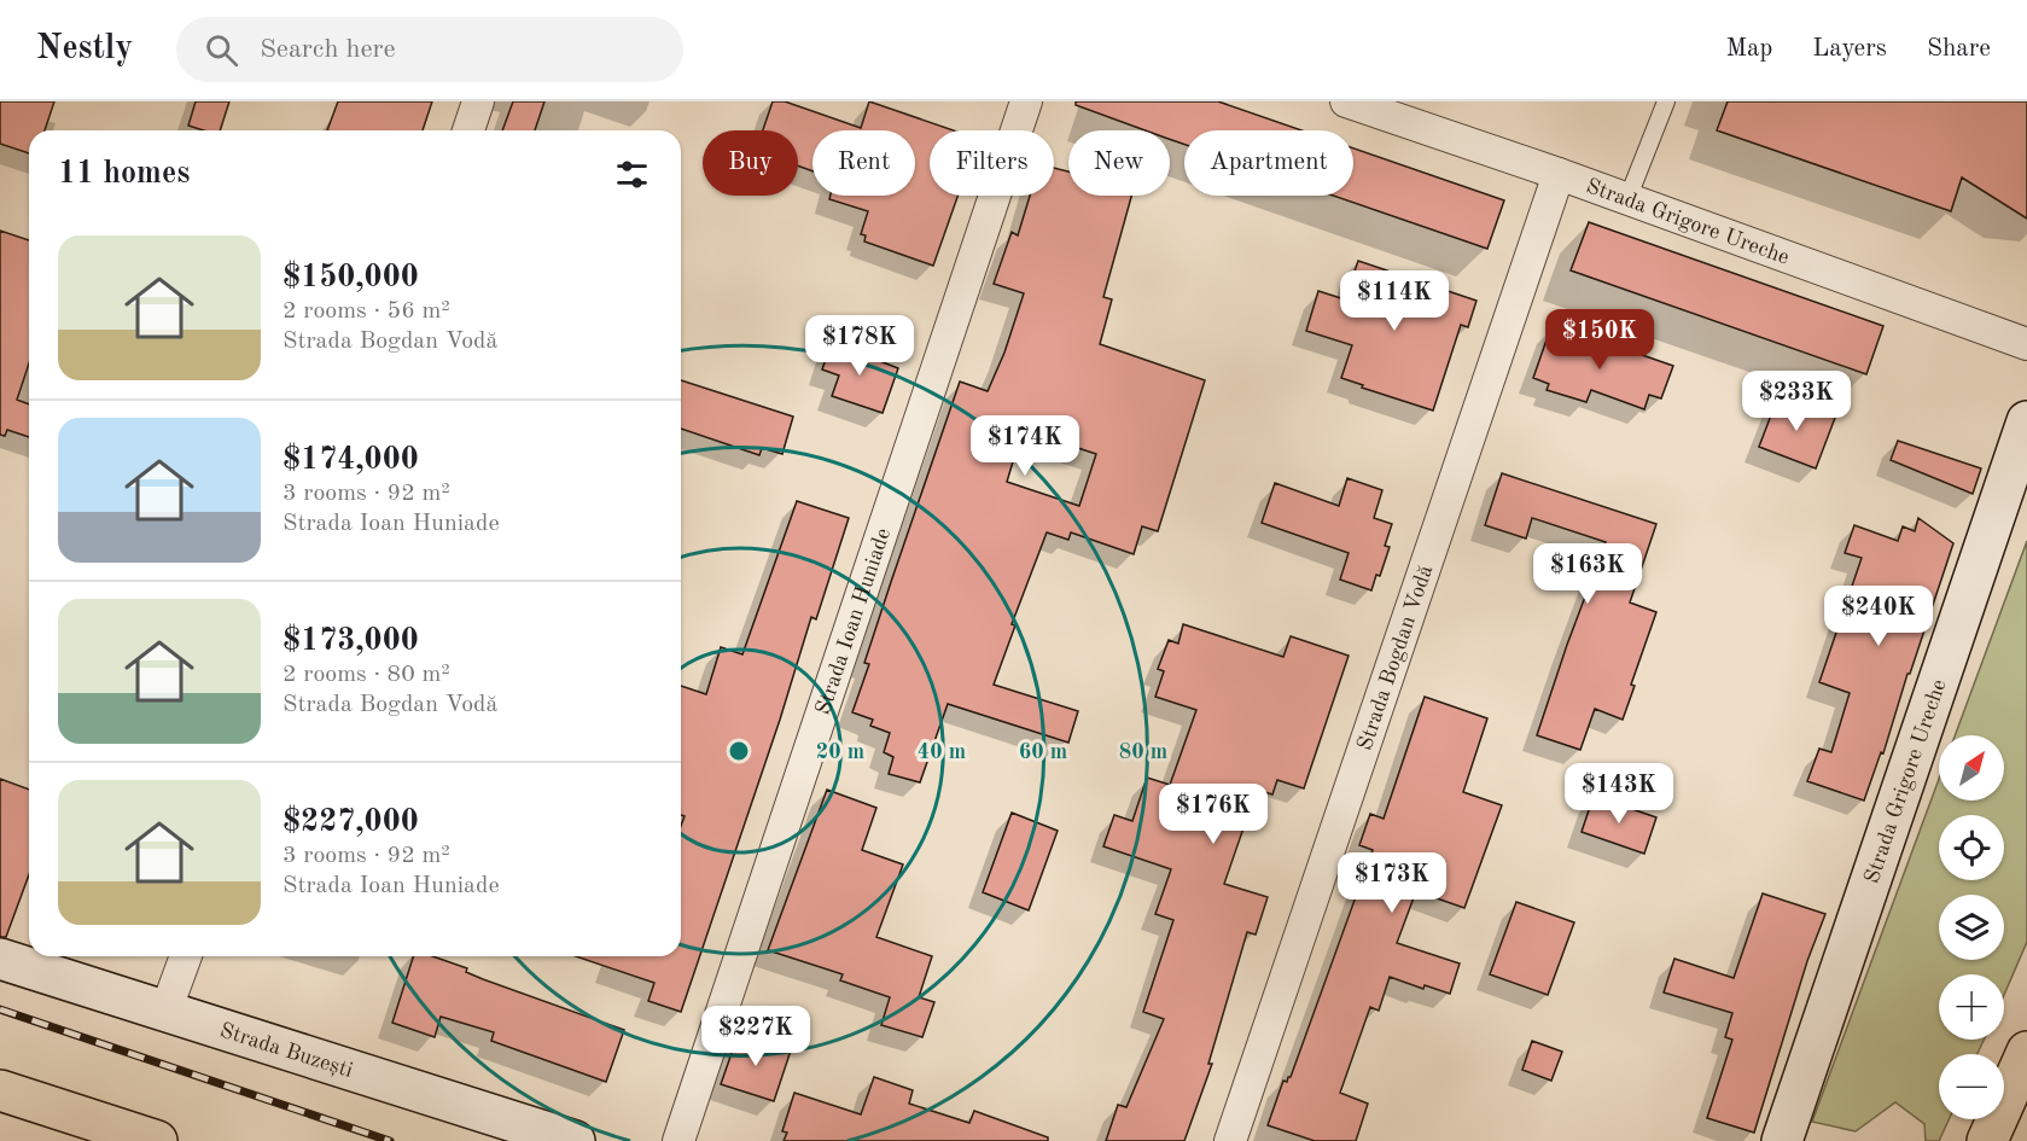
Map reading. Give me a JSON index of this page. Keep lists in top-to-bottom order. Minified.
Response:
{"streets":{"main road":["Strada Grigore Ureche","Strada Buzești"],"street":["Strada Ioan Huniade","Strada Bogdan Vodă"]},"crossings":[["Strada Grigore Ureche","Strada Bogdan Vodă"]],"north":"top right","page":{"header":"Nestly","search":"Search here","nav":["Map","Layers","Share"],"chip":["Buy","Rent","Filters","New","Apartment"],"heading":"11 homes","list":[{"name":"$150,000","note":"2 rooms · 56 m² · Strada Bogdan Vodă"},{"name":"$174,000","note":"3 rooms · 92 m² · Strada Ioan Huniade"},{"name":"$173,000","note":"2 rooms · 80 m² · Strada Bogdan Vodă"},{"name":"$227,000","note":"3 rooms · 92 m² · Strada Ioan Huniade"}],"price":["$114K","$150K","$178K","$233K","$174K","$163K","$240K","$143K","$176K","$173K","$227K"],"map_buttons":["+","−"]},"rings":["20 m","40 m","60 m","80 m"]}
